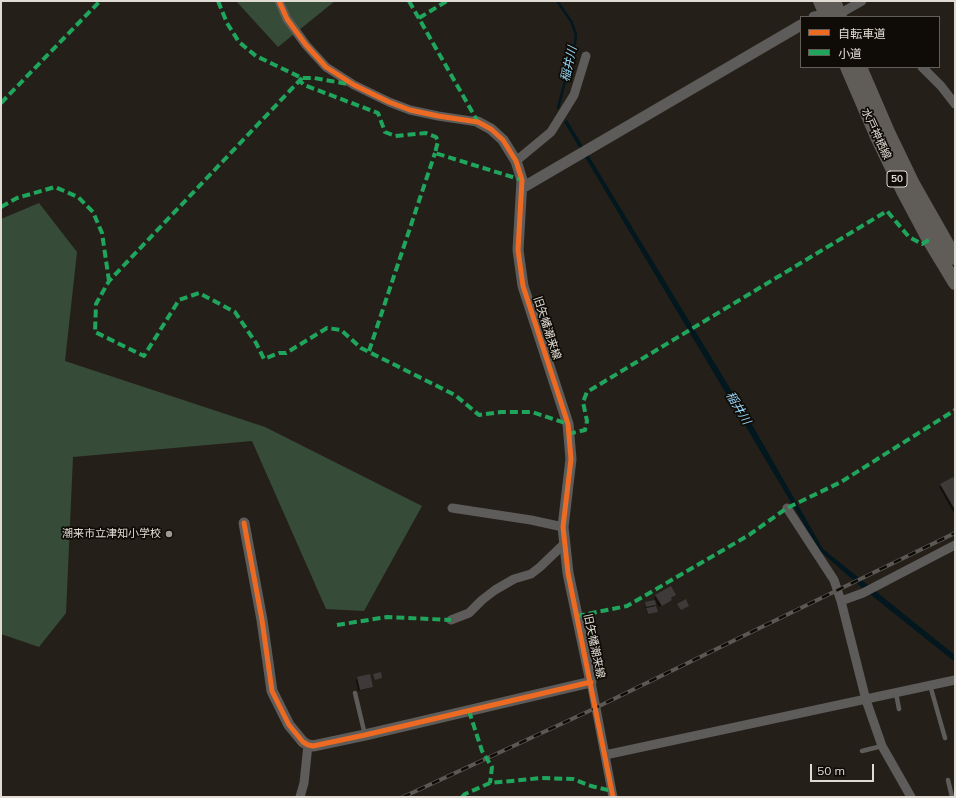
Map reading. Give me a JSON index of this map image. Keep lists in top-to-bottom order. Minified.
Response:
{"streets":{"main road":["水戸神栖線","50"],"street":["旧矢幡潮来線"]},"water":["稲井川"],"places":["潮来市立津知小学校"],"legend":["自転車道","小道"],"scale_bar":"50 m"}
